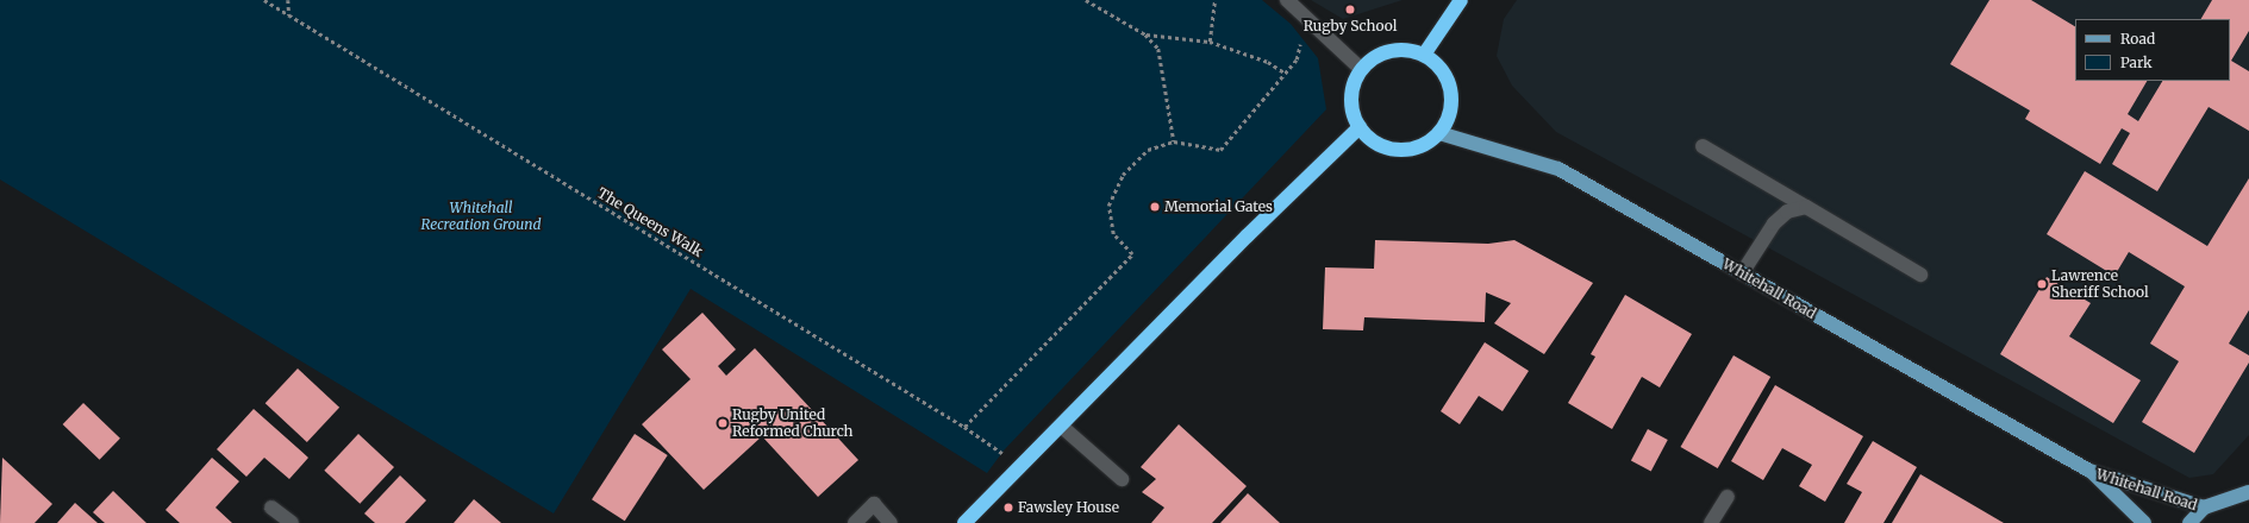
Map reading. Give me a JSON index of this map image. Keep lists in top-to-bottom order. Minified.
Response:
{"streets":{"main road":["Whitehall Road"],"path":["The Queens Walk"]},"parks":["Whitehall Recreation Ground"],"places":["Rugby School","Memorial Gates","Lawrence Sheriff School","Rugby United Reformed Church","Fawsley House"],"legend":["Road","Park"]}
